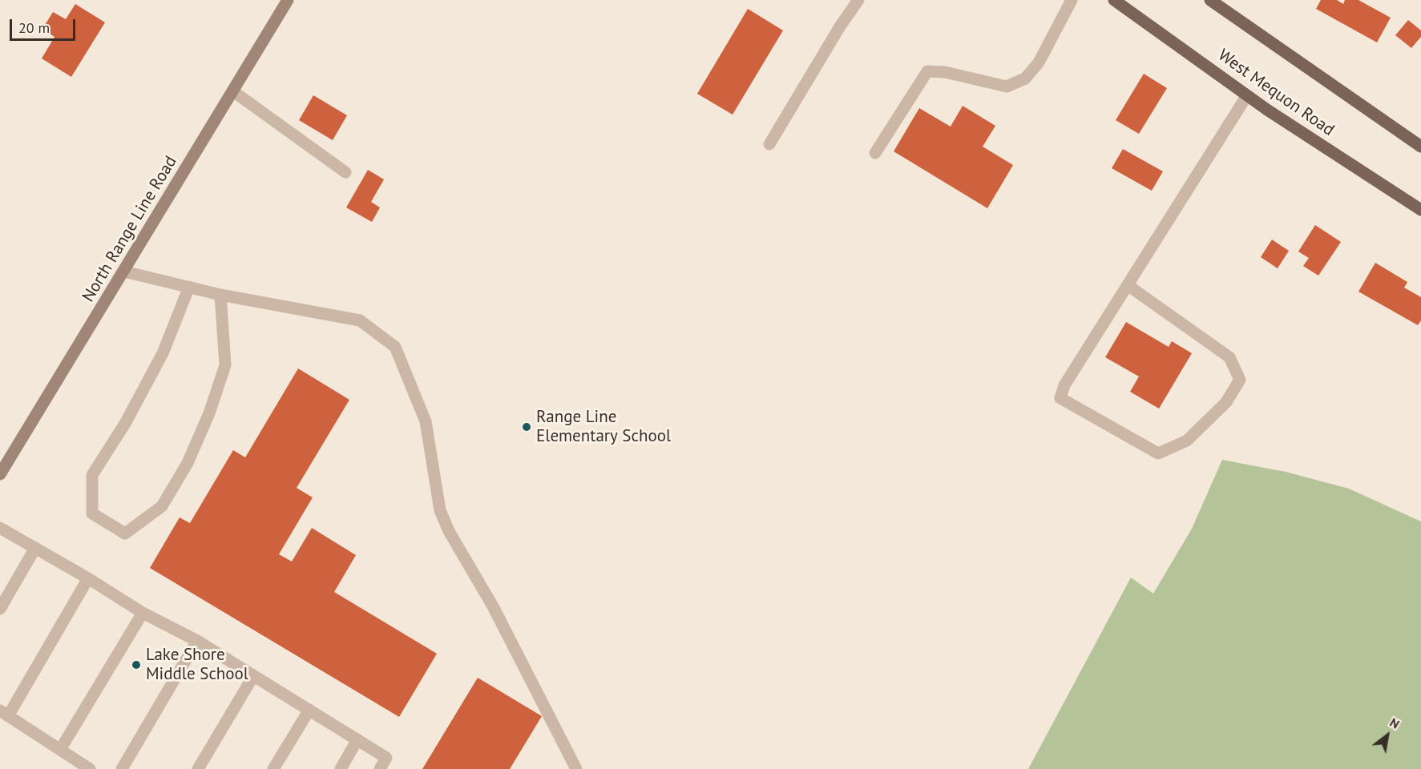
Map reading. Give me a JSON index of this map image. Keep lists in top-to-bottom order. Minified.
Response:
{"streets":{"main road":["West Mequon Road"],"street":["North Range Line Road"]},"places":["Range Line Elementary School","Lake Shore Middle School"],"scale_bar":"20 m","north":"top right"}
